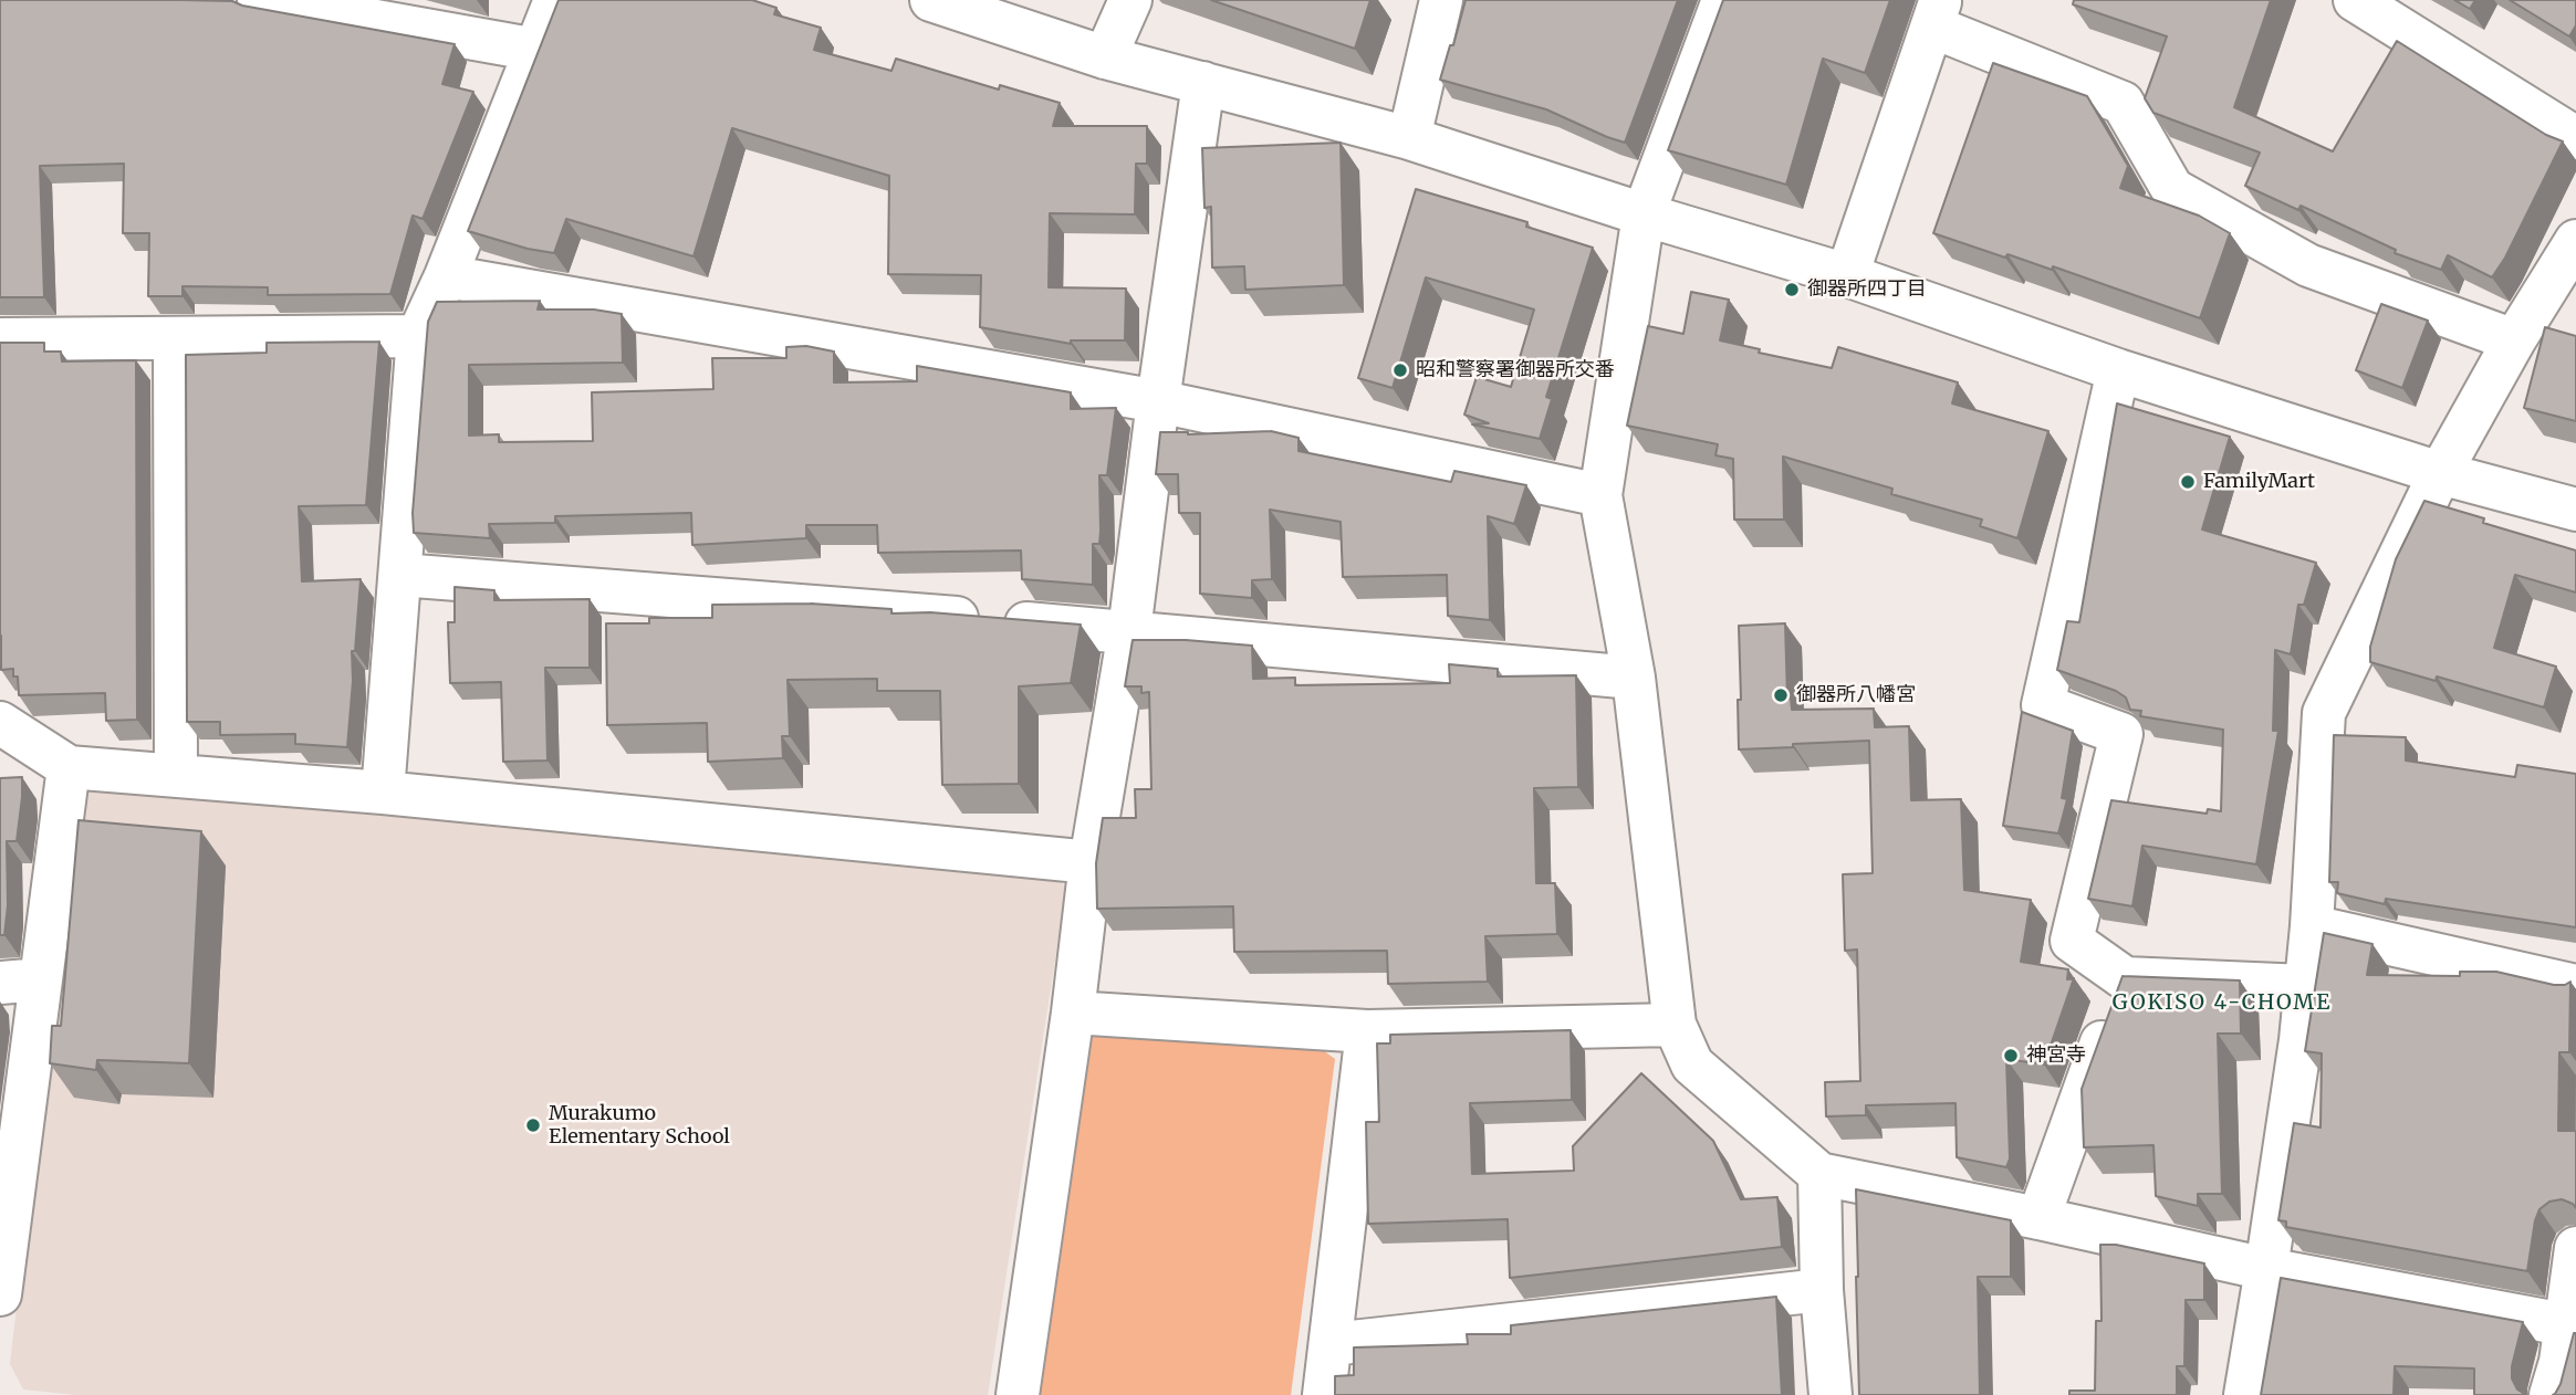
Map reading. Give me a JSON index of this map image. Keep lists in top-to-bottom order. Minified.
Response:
{"districts":["GOKISO 4-CHOME"],"places":["御器所四丁目","昭和警察署御器所交番","FamilyMart","御器所八幡宮","神宮寺","Murakumo Elementary School"]}
